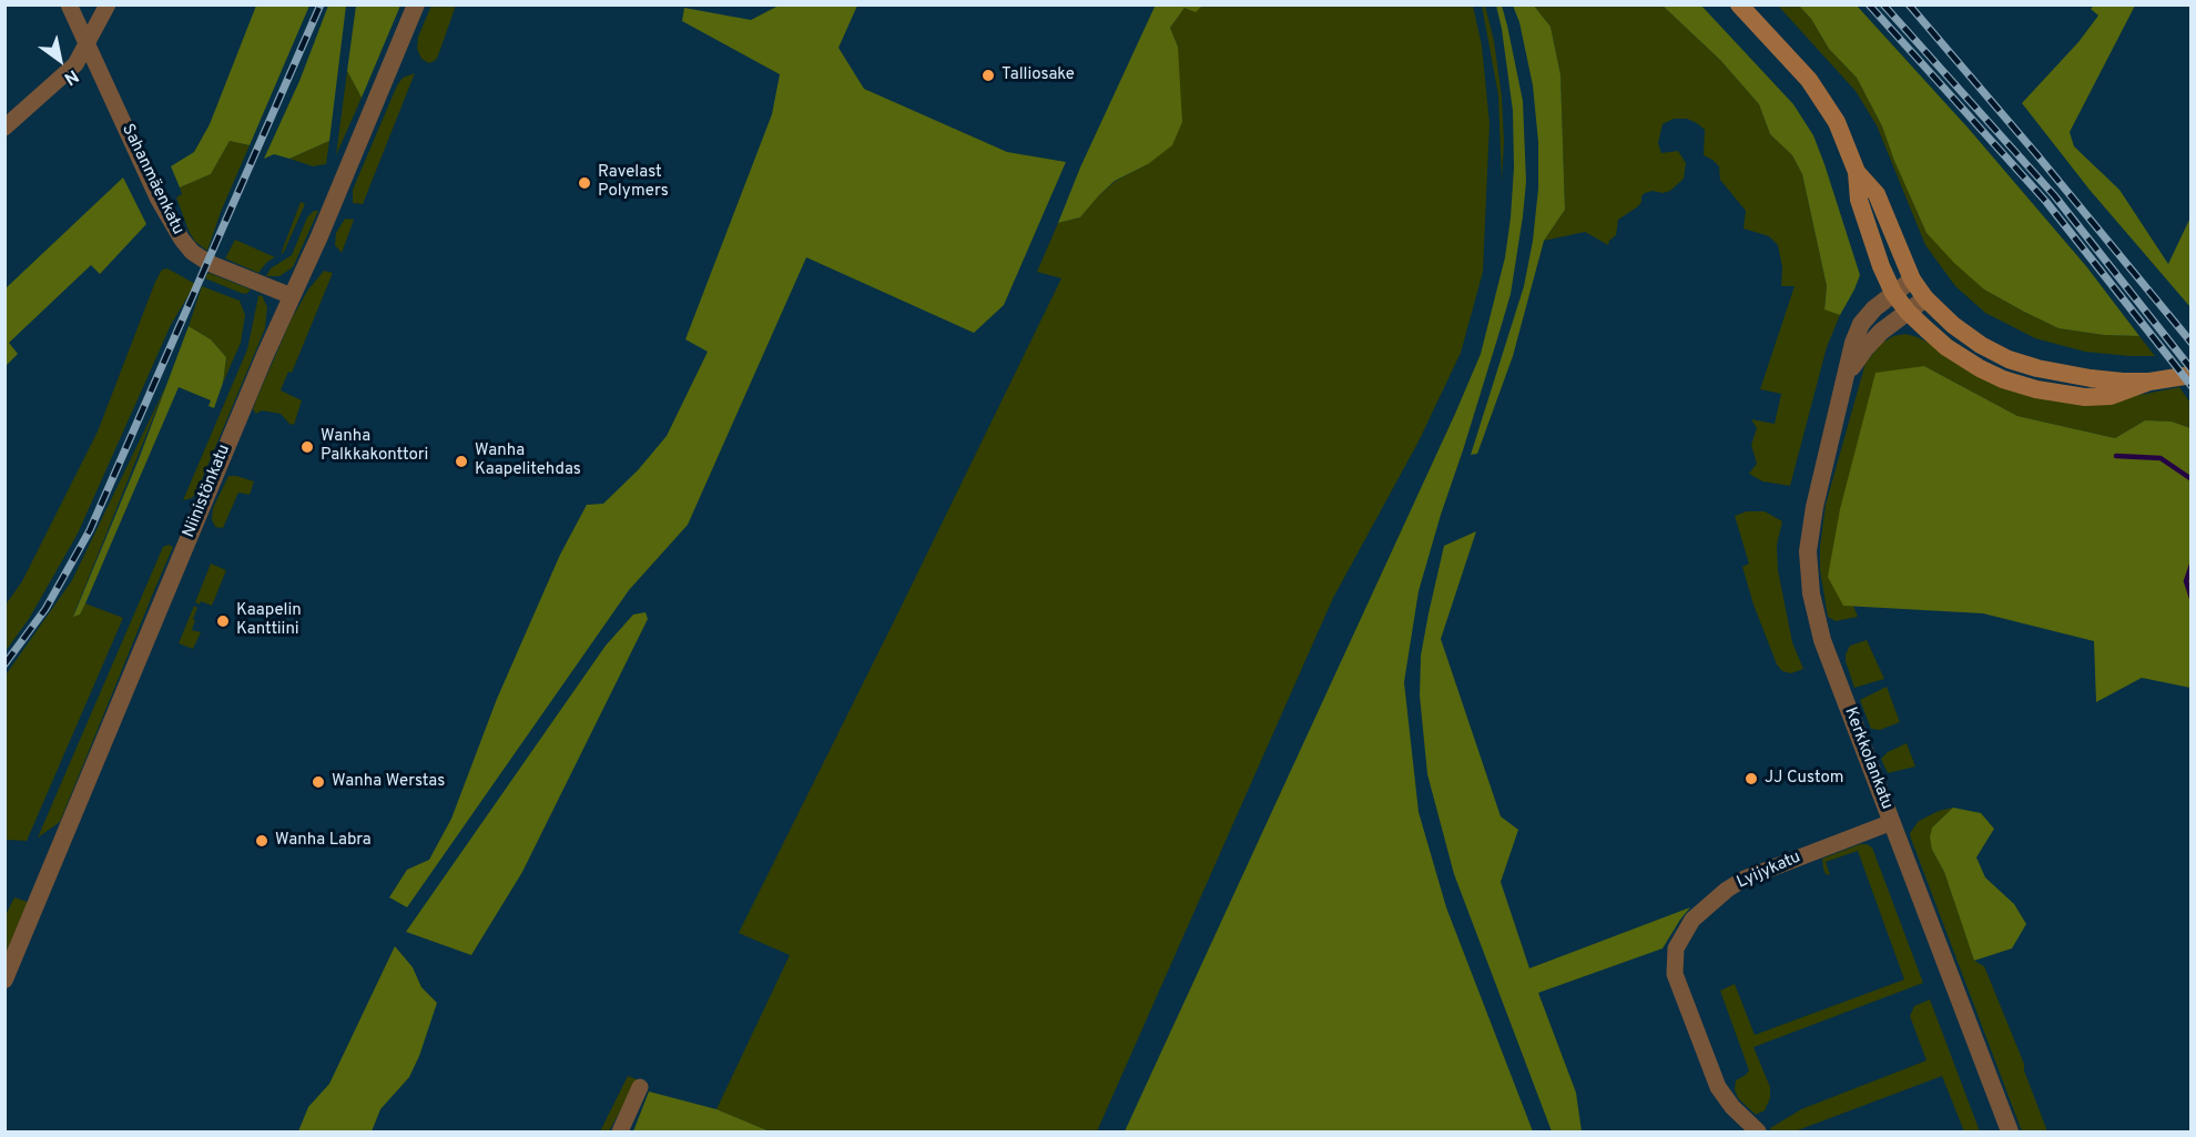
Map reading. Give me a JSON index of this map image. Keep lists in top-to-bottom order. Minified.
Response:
{"streets":{"street":["Sahanmäenkatu","Niinistönkatu","Kerkkolankatu","Lyijykatu"]},"crossings":[["Sahanmäenkatu","Niinistönkatu"],["Kerkkolankatu","Lyijykatu"]],"places":["Talliosake","Ravelast Polymers","Wanha Palkkakonttori","Wanha Kaapelitehdas","Kaapelin Kanttiini","JJ Custom","Wanha Werstas","Wanha Labra"],"north":"bottom right"}
